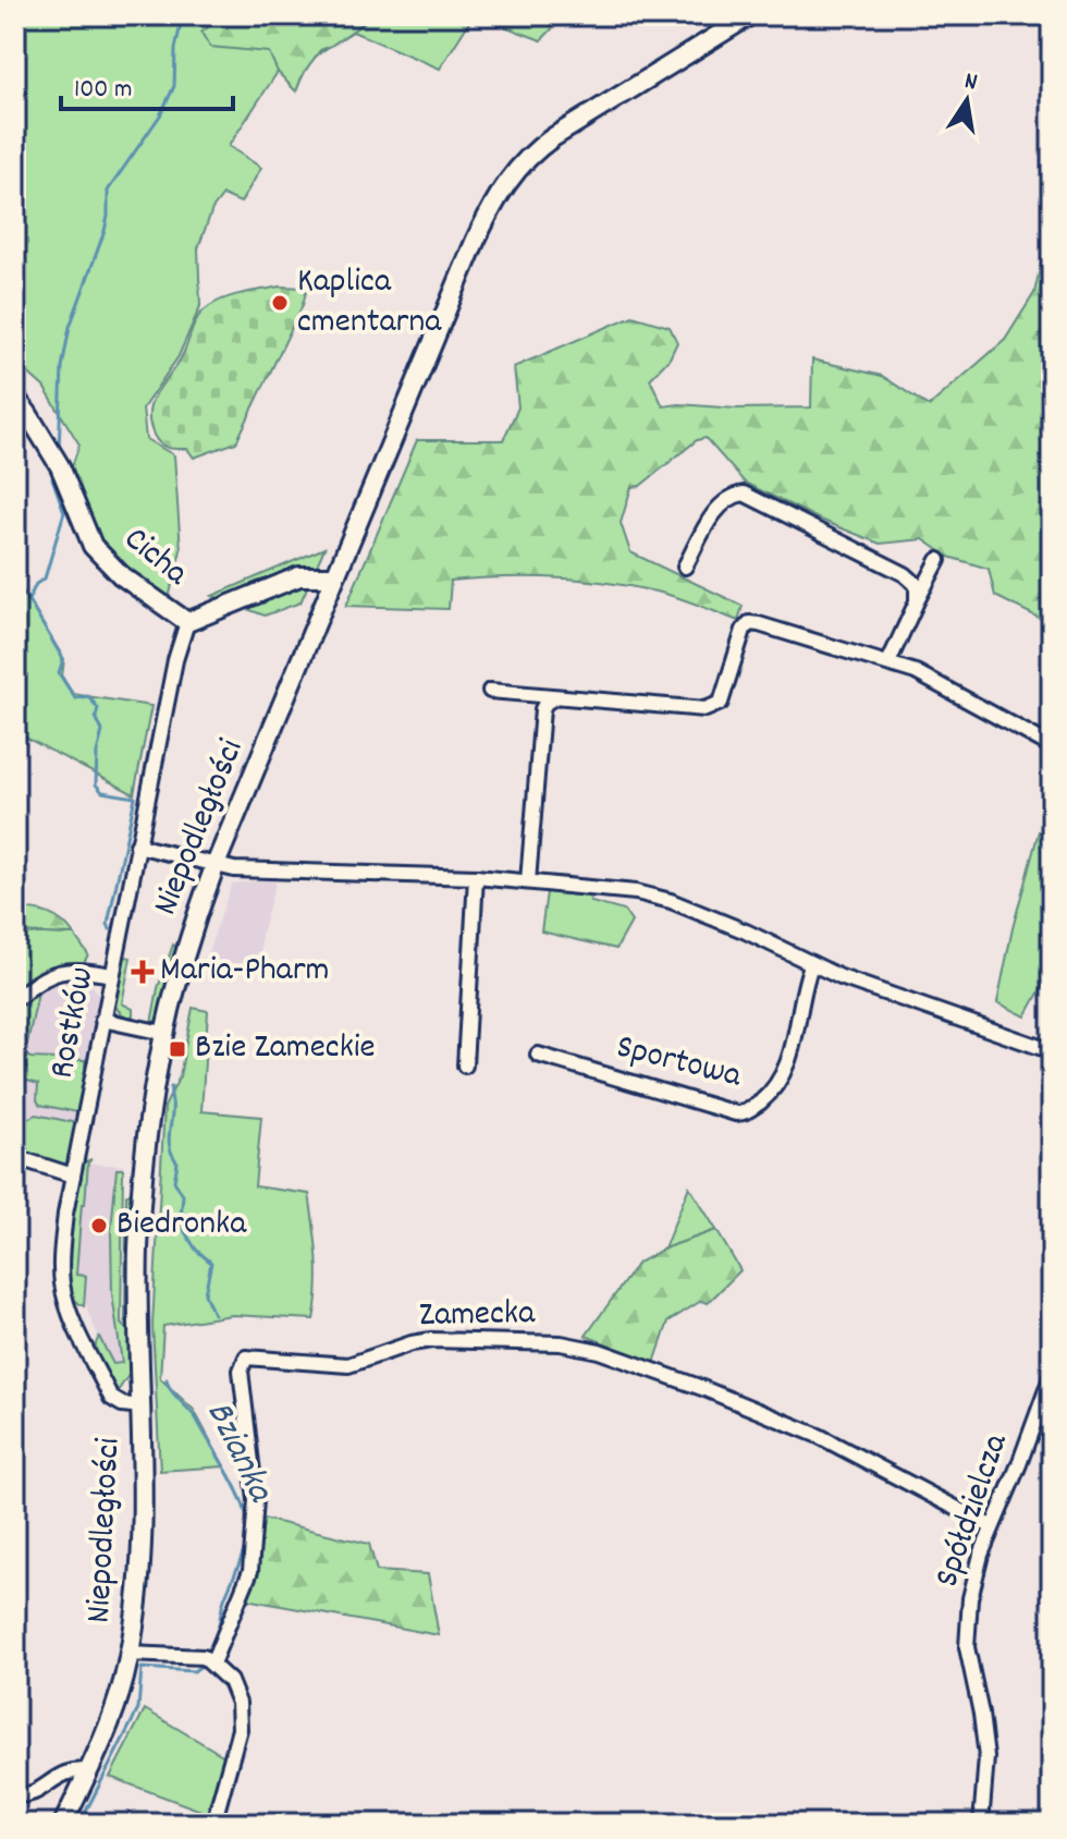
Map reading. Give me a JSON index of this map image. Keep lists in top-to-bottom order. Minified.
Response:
{"streets":{"street":["Cicha","Niepodległości","Rostków","Sportowa","Zamecka","Spółdzielcza"]},"crossings":[["Cicha","Niepodległości"],["Cicha","Rostków"],["Niepodległości","Rostków"],["Zamecka","Spółdzielcza"]],"water":["Bzianka"],"places":{"other":["Kaplica cmentarna","Biedronka"],"health":["Maria-Pharm"],"transit":["Bzie Zameckie"]},"scale_bar":"100 m","north":"top"}
